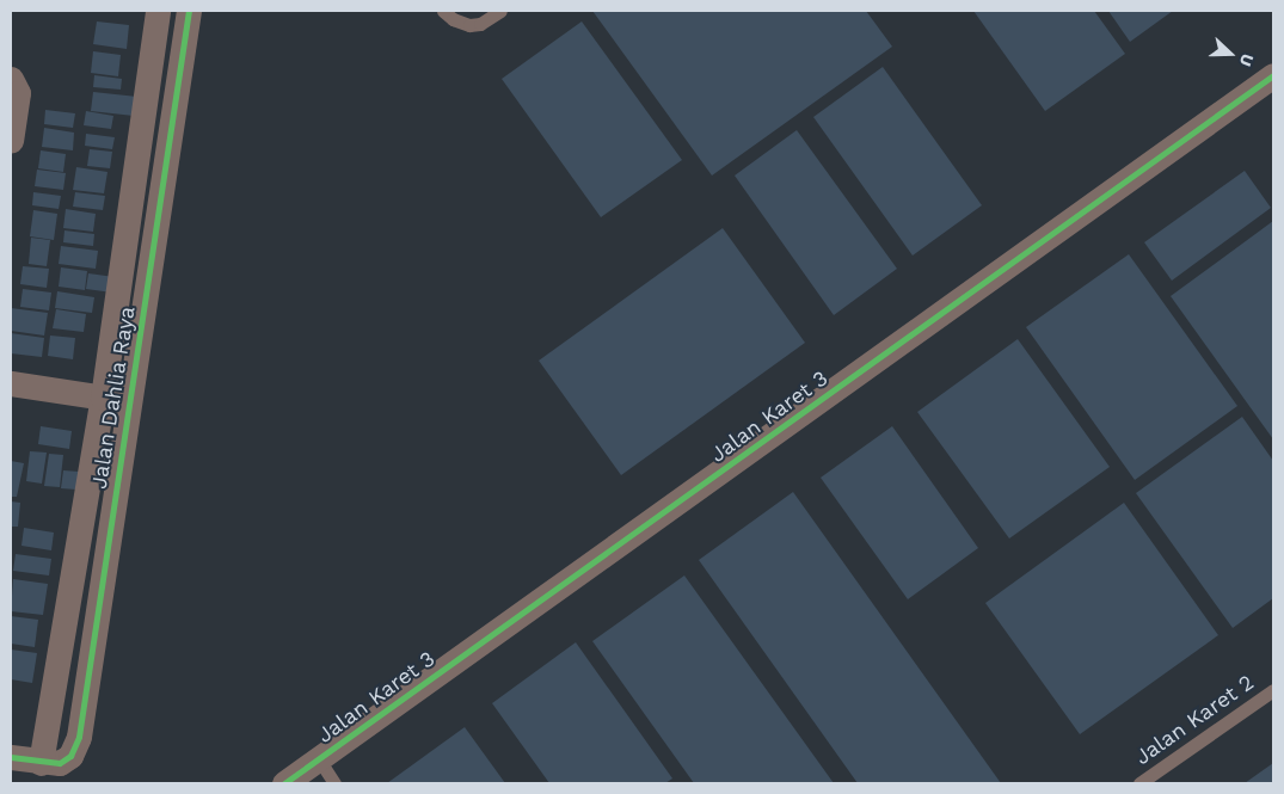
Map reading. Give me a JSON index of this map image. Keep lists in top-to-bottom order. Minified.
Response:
{"streets":{"street":["Jalan Dahlia Raya","Jalan Karet 3"],"lane":["Jalan Karet 2"]},"north":"right"}
